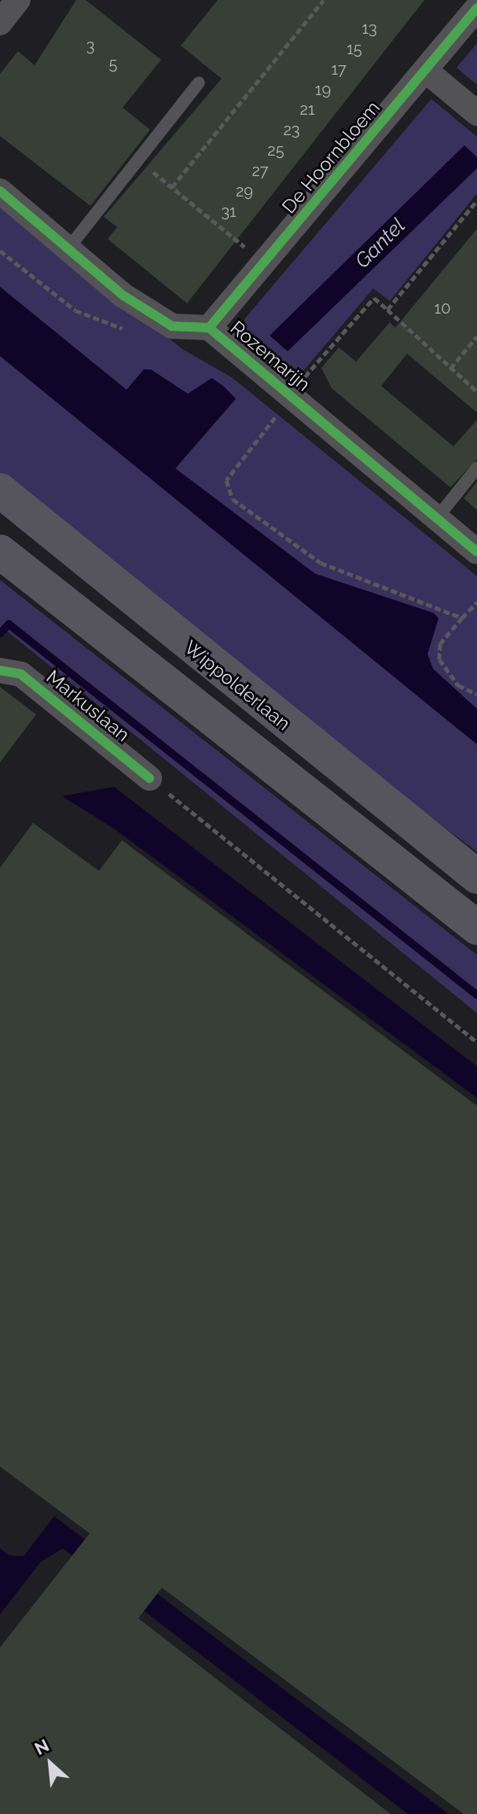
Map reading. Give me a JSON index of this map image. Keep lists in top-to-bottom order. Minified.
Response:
{"streets":{"main road":["Wippolderlaan"],"street":["De Hoornbloem","Rozemarijn","Markuslaan"]},"crossings":[["De Hoornbloem","Rozemarijn"]],"water":["Gantel"],"house_numbers":["13","3","15","5","17","19","21","23","25","27","29","31","10"],"north":"top left"}
